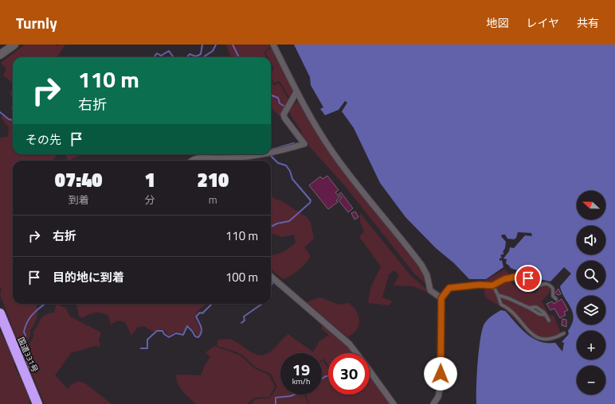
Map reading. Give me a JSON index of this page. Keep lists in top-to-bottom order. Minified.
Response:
{"streets":{"highway":["国道331号"]},"north":"left","page":{"header":"Turnly","nav":["地図","レイヤ","共有"],"turn":["110 m","右折"],"then":"その先","eta":["07:40","到着","1","分","210","m"],"map_buttons":["+","−"],"list":[{"name":"右折","value":"110 m"},{"name":"目的地に到着","value":"100 m"}],"speed":"19 km/h","limit":"30"}}
